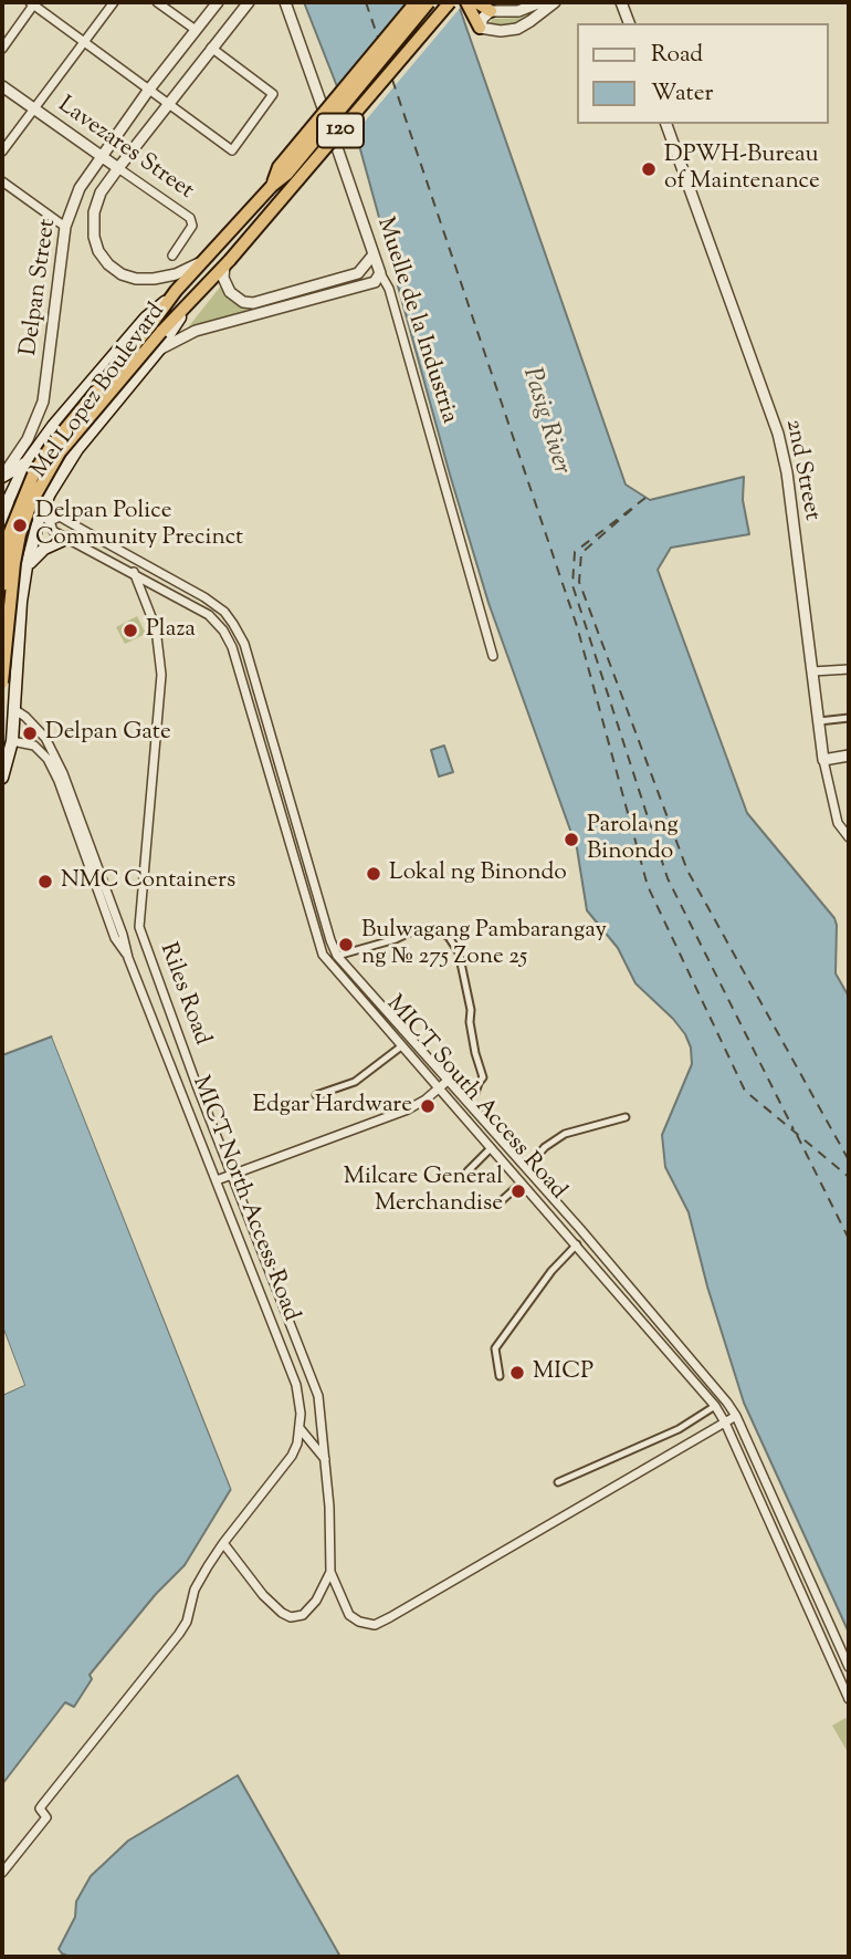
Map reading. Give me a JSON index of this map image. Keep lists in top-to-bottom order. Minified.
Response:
{"streets":{"highway":["120","Mel Lopez Boulevard"],"main road":["MICT South Access Road"],"street":["Lavezares Street","Delpan Street","Muelle de la Industria","2nd Street","Riles Road","MICT North Access Road"]},"crossings":[["Lavezares Street","Delpan Street"],["Delpan Street","Mel Lopez Boulevard"],["Mel Lopez Boulevard","MICT South Access Road"],["Mel Lopez Boulevard","MICT North Access Road"],["Riles Road","MICT South Access Road"]],"water":["Pasig River"],"places":["DPWH-Bureau of Maintenance","Delpan Police Community Precinct","Plaza","Delpan Gate","Parola ng Binondo","Lokal ng Binondo","NMC Containers","Bulwagang Pambarangay ng № 275 Zone 25","Edgar Hardware","Milcare General Merchandise","MICP"],"legend":["Road","Water"]}
